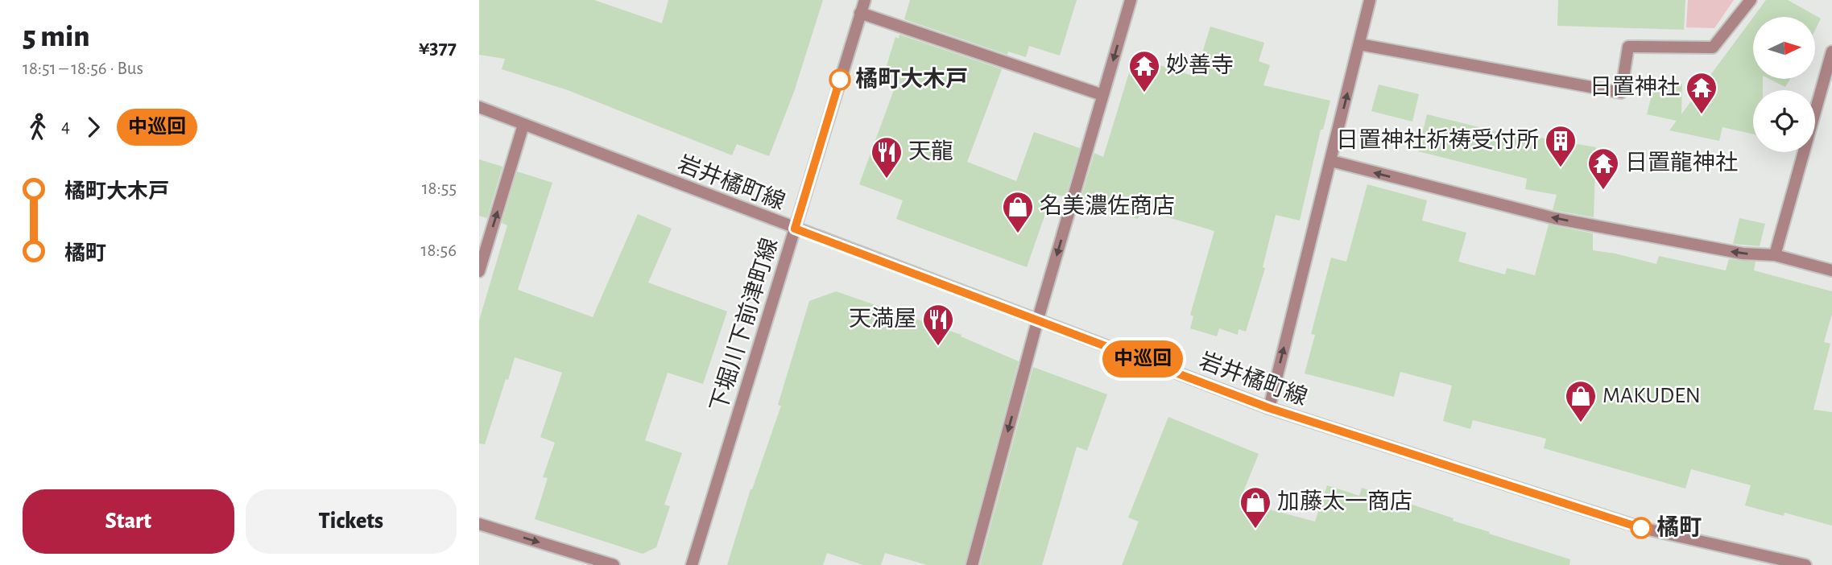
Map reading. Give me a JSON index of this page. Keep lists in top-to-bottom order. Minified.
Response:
{"streets":{"street":["岩井橘町線","下堀川下前津町線"]},"crossings":[["岩井橘町線","下堀川下前津町線"]],"places":{"other":["橘町大木戸","橘町"],"temple":["妙善寺","日置神社","日置龍神社"],"building":["日置神社祈祷受付所"],"restaurant":["天龍","天満屋"],"shop":["名美濃佐商店","MAKUDEN","加藤太一商店"]},"lines":["bus line 中巡回"],"north":"right","page":{"heading":["5 min","18:51 – 18:56 · Bus","¥377"],"on_map":"中巡回","legs":["4","中巡回"],"list":[{"name":"橘町大木戸","value":"18:55"},{"name":"橘町","value":"18:56"}],"buttons":["Start","Tickets"]}}
